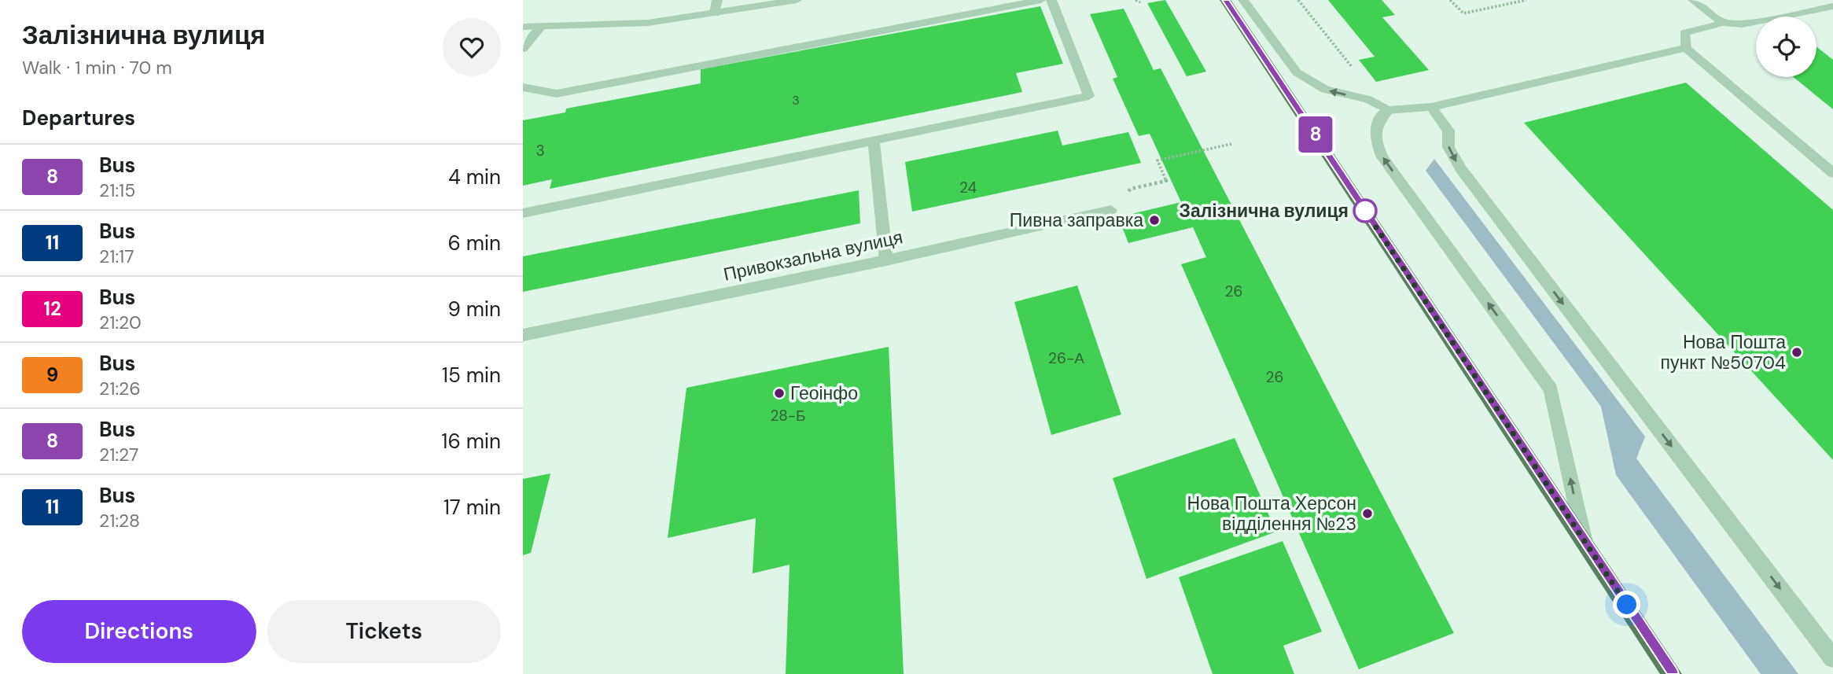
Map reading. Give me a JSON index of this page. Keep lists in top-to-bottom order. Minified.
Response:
{"streets":{"street":["Привокзальна вулиця"]},"places":["Залізнична вулиця","Пивна заправка","Нова Пошта пункт №50704","Геоінфо","Нова Пошта Херсон відділення №23"],"lines":["bus line 8"],"house_numbers":["3","3","24","26","26-А","26","28-Б"],"page":{"heading":[["Залізнична вулиця","Walk · 1 min · 70 m"],"Departures"],"on_map":"8","list":[{"mark":"8","name":"Bus","note":"21:15","value":"4 min"},{"mark":"11","name":"Bus","note":"21:17","value":"6 min"},{"mark":"12","name":"Bus","note":"21:20","value":"9 min"},{"mark":"9","name":"Bus","note":"21:26","value":"15 min"},{"mark":"8","name":"Bus","note":"21:27","value":"16 min"},{"mark":"11","name":"Bus","note":"21:28","value":"17 min"}],"buttons":["Directions","Tickets"]}}
